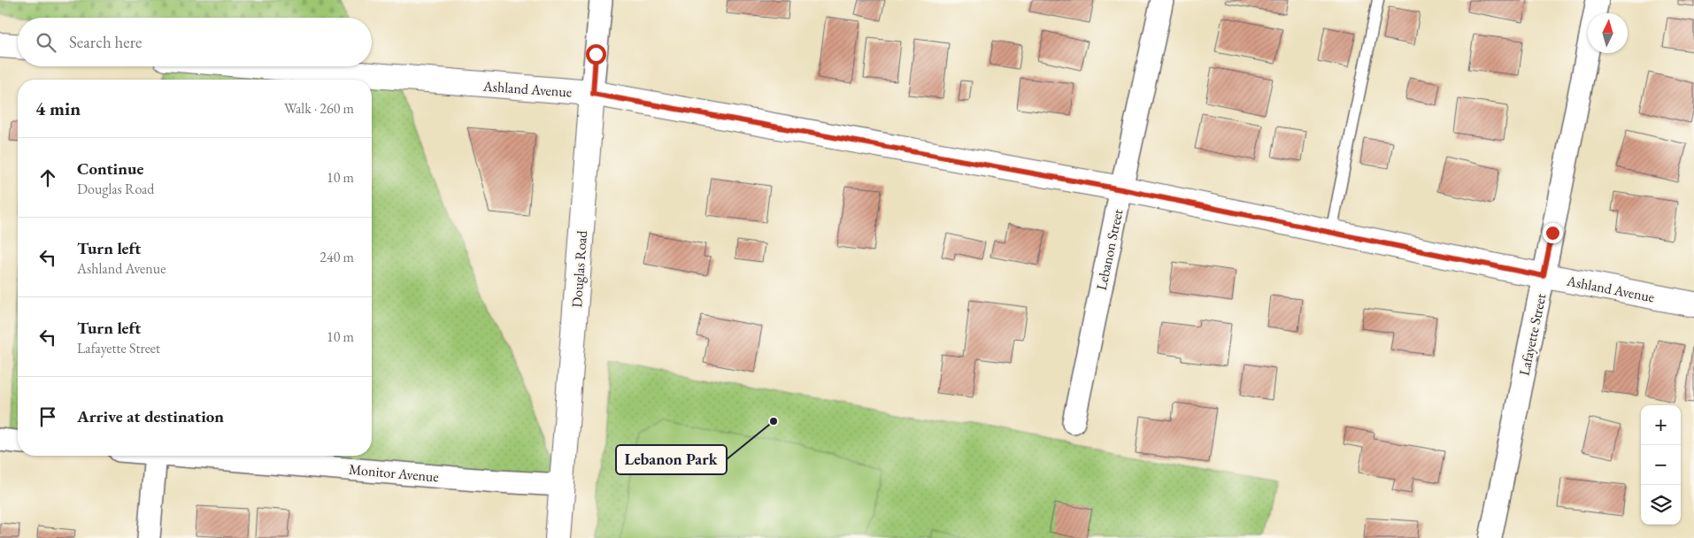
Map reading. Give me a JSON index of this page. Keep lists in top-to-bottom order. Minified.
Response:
{"streets":{"street":["Ashland Avenue","Lebanon Street","Douglas Road","Lafayette Street","Monitor Avenue"]},"crossings":[["Ashland Avenue","Lebanon Street"],["Ashland Avenue","Douglas Road"],["Ashland Avenue","Lafayette Street"],["Douglas Road","Monitor Avenue"]],"places":["Lebanon Park"],"north":"top","page":{"search":"Search here","heading":["4 min","Walk · 260 m"],"list":[["Continue","Douglas Road","10 m"],["Turn left","Ashland Avenue","240 m"],["Turn left","Lafayette Street","10 m"],"Arrive at destination"],"map_buttons":["+","−"]}}
